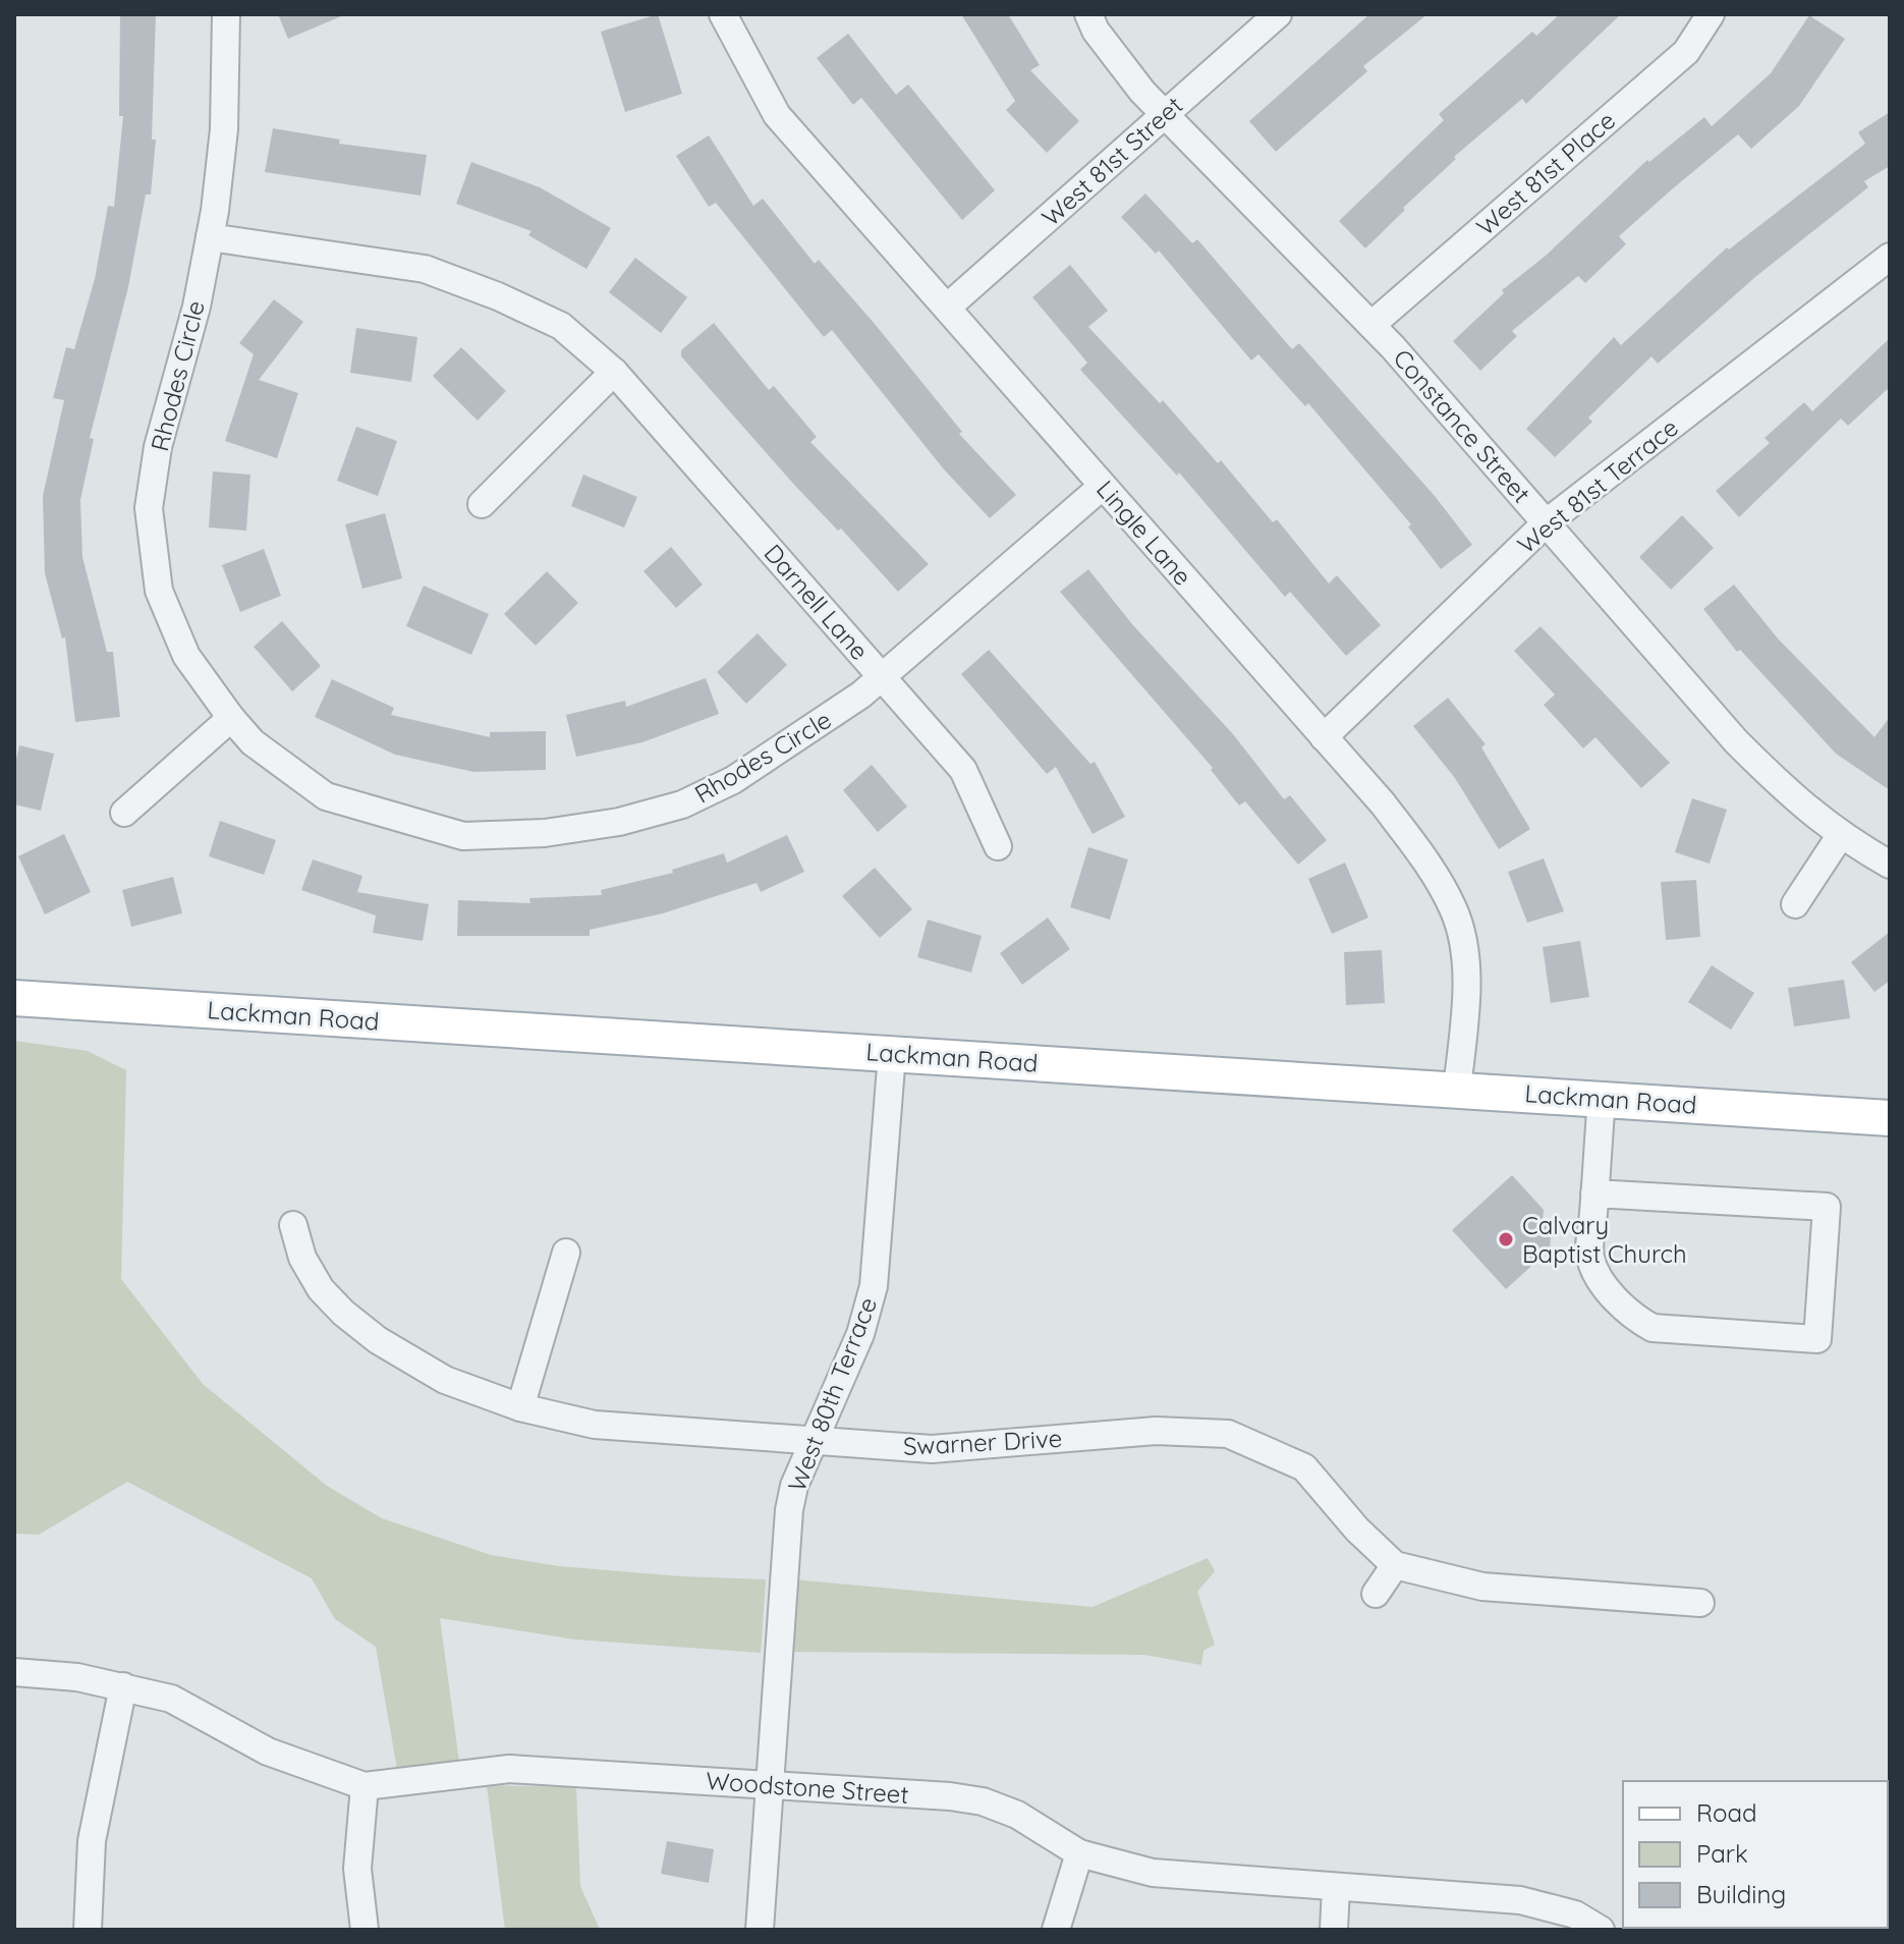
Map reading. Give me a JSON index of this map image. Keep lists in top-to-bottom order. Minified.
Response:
{"streets":{"main road":["Lackman Road"],"street":["West 81st Street","West 81st Place","Rhodes Circle","Constance Street","West 81st Terrace","Lingle Lane","Darnell Lane","West 80th Terrace","Swarner Drive","Woodstone Street"]},"crossings":[["West 81st Street","Constance Street"],["West 81st Street","Lingle Lane"],["West 81st Place","Constance Street"],["Rhodes Circle","Lingle Lane"],["Rhodes Circle","Darnell Lane"],["Constance Street","West 81st Terrace"],["West 81st Terrace","Lingle Lane"],["Lingle Lane","Lackman Road"],["Lackman Road","West 80th Terrace"],["West 80th Terrace","Swarner Drive"],["West 80th Terrace","Woodstone Street"]],"places":["Calvary Baptist Church"],"legend":["Road","Park","Building"]}
